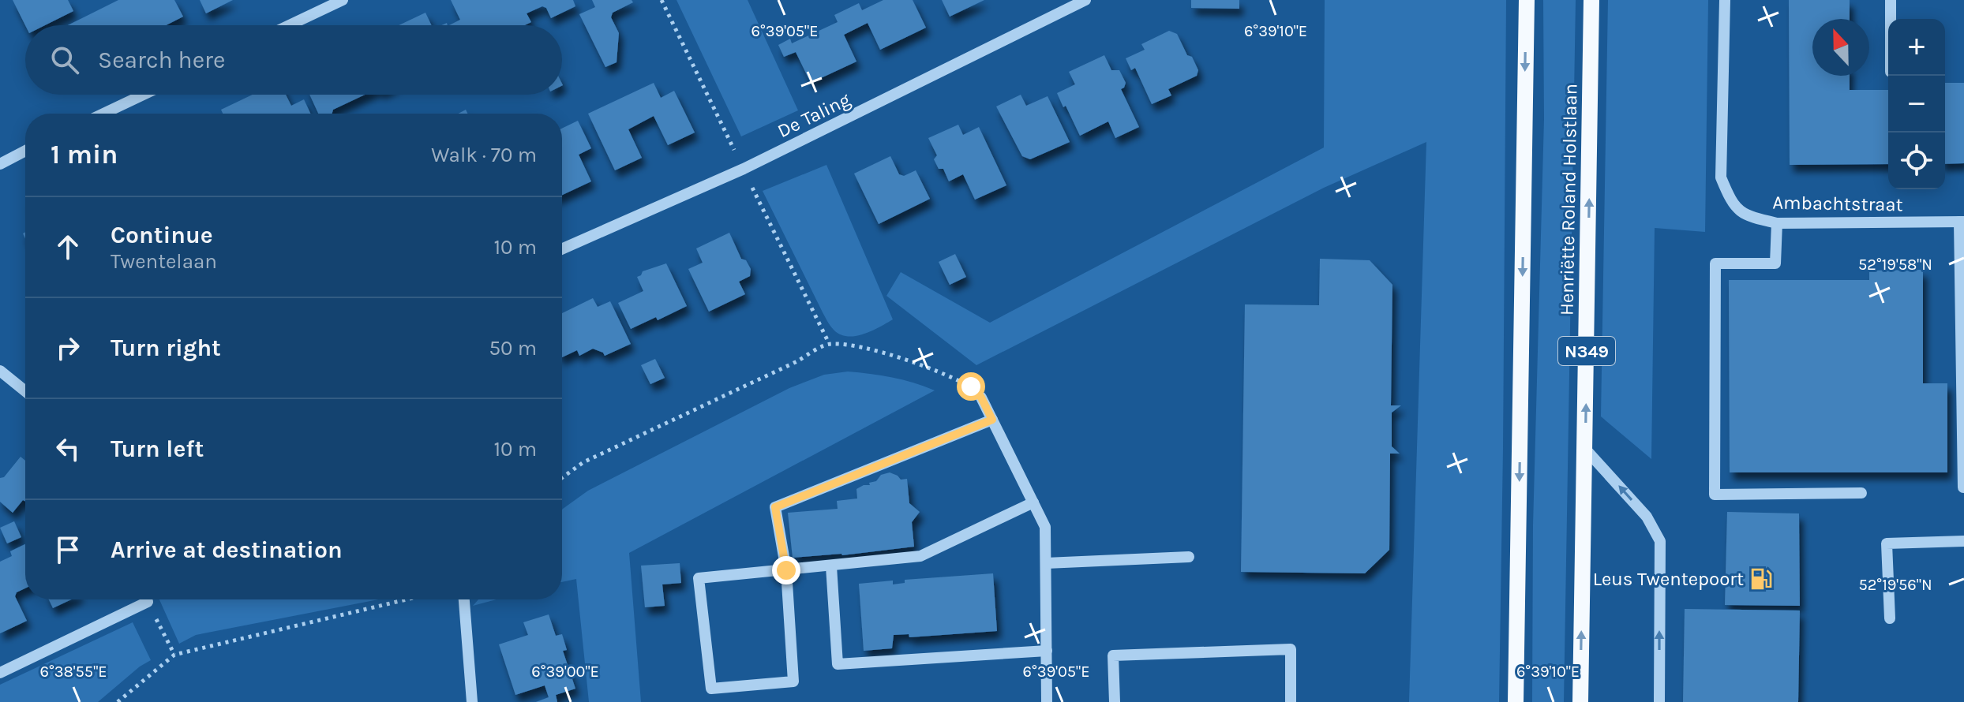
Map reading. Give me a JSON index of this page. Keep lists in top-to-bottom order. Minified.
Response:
{"streets":{"main road":["Henriëtte Roland Holstlaan","N349"],"street":["De Taling","Ambachtstraat"]},"places":{"fuel station":["Leus Twentepoort"]},"north":"top","page":{"map_buttons":["+","−"],"search":"Search here","heading":["1 min","Walk · 70 m"],"list":[["Continue","Twentelaan","10 m"],["Turn right","50 m"],["Turn left","10 m"],"Arrive at destination"]},"coordinates":["6°39'05\"E","6°39'10\"E","52°19'58\"N","52°19'56\"N","6°38'55\"E","6°39'00\"E"]}
